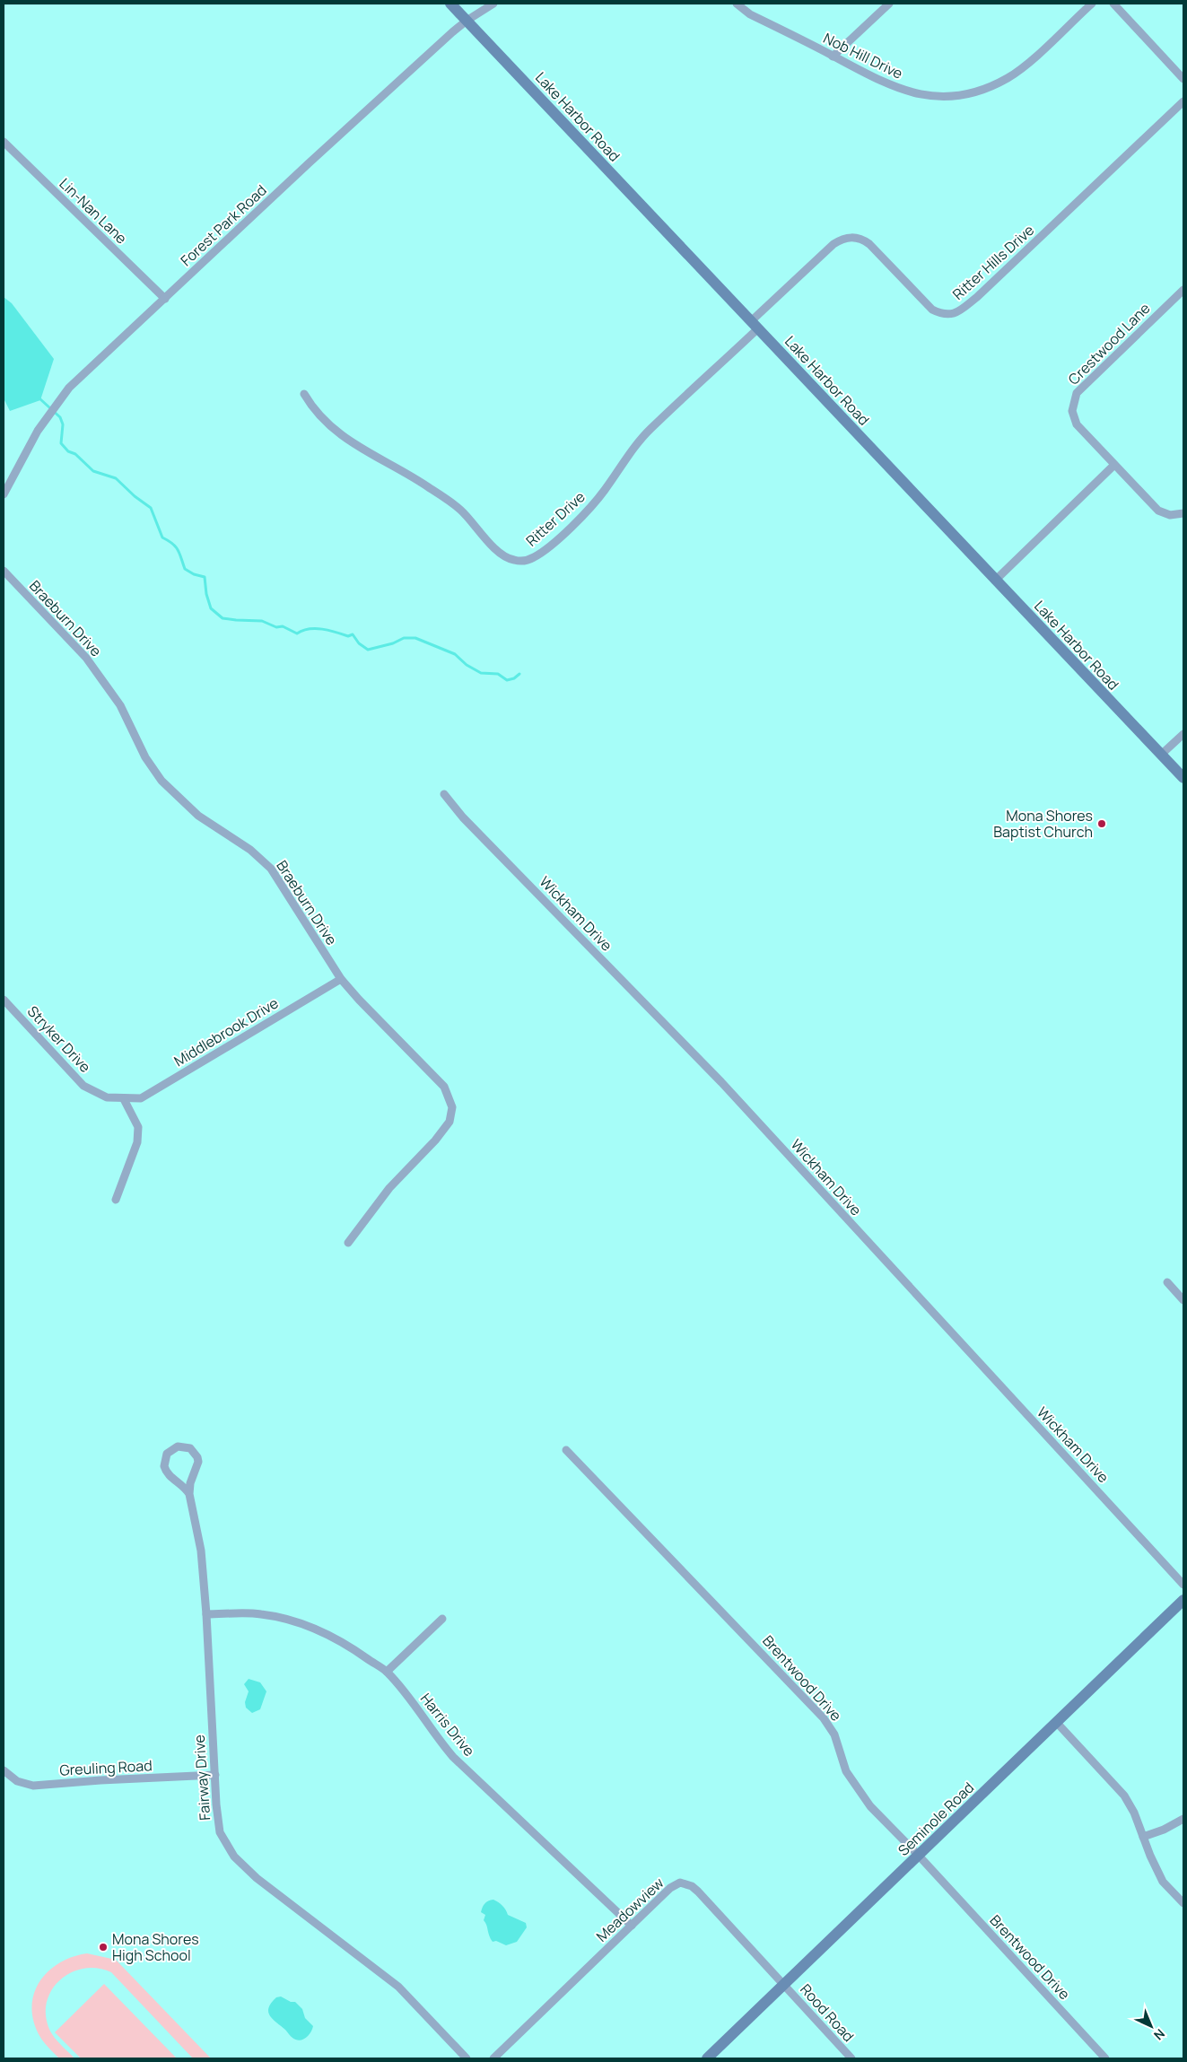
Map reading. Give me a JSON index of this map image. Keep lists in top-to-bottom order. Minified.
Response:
{"streets":{"street":["Nob Hill Drive","Lake Harbor Road","Lin-Nan Lane","Forest Park Road","Ritter Hills Drive","Crestwood Lane","Ritter Drive","Braeburn Drive","Wickham Drive","Middlebrook Drive","Stryker Drive","Brentwood Drive","Harris Drive","Greuling Road","Fairway Drive","Seminole Road","Meadowview","Rood Road"]},"crossings":[["Lake Harbor Road","Forest Park Road"],["Lake Harbor Road","Ritter Hills Drive"],["Lake Harbor Road","Ritter Drive"],["Lin-Nan Lane","Forest Park Road"],["Ritter Hills Drive","Ritter Drive"],["Braeburn Drive","Middlebrook Drive"],["Middlebrook Drive","Stryker Drive"],["Brentwood Drive","Seminole Road"],["Harris Drive","Fairway Drive"],["Harris Drive","Meadowview"],["Greuling Road","Fairway Drive"],["Seminole Road","Meadowview"],["Seminole Road","Rood Road"],["Meadowview","Rood Road"]],"places":["Mona Shores Baptist Church","Mona Shores High School"],"north":"bottom right"}
